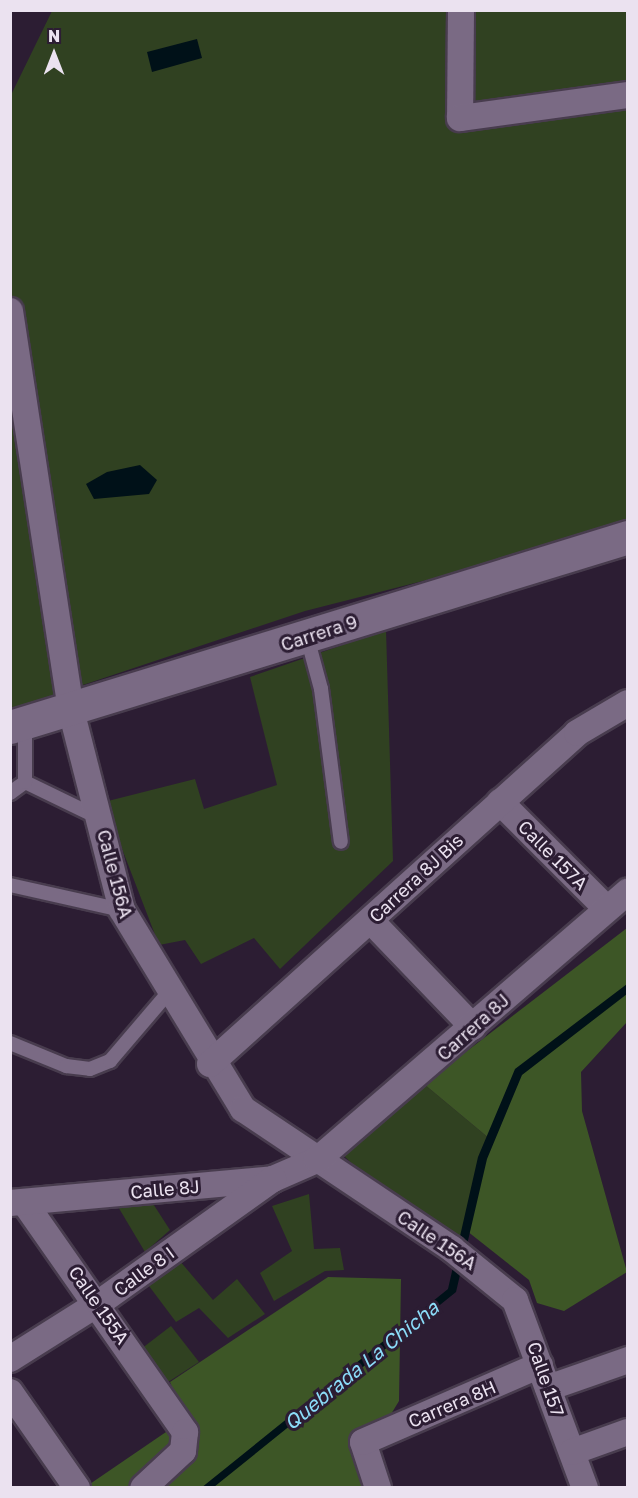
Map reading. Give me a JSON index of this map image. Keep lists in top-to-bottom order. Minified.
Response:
{"streets":{"street":["Carrera 9","Calle 157A","Calle 156A","Carrera 8J Bis","Carrera 8J","Calle 8J","Calle 8 I","Calle 155A","Calle 157","Carrera 8H"]},"crossings":[["Carrera 9","Calle 156A"],["Calle 157A","Carrera 8J Bis"],["Calle 157A","Carrera 8J"],["Calle 156A","Carrera 8J Bis"],["Calle 156A","Carrera 8J"],["Calle 156A","Calle 8J"],["Calle 156A","Calle 157"],["Carrera 8J","Calle 8J"],["Calle 8J","Calle 8 I"],["Calle 8J","Calle 155A"],["Calle 8 I","Calle 155A"],["Calle 157","Carrera 8H"]],"water":["Quebrada La Chicha"],"north":"top"}
